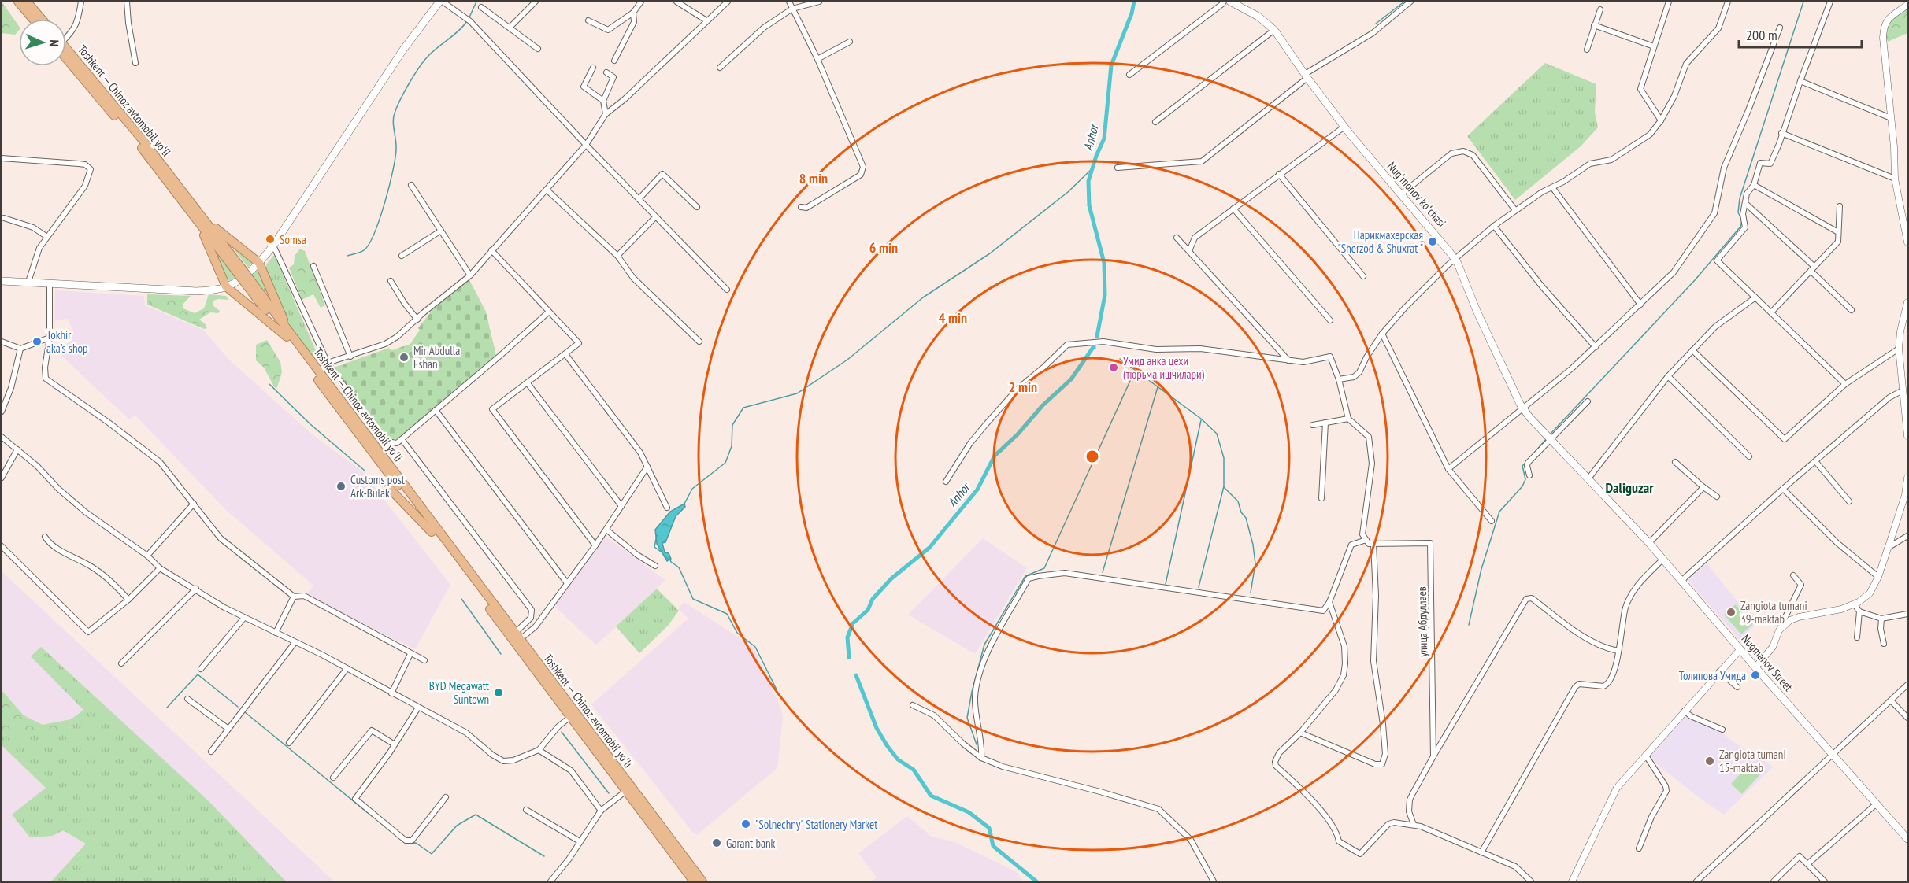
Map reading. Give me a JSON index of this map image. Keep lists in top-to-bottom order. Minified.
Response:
{"streets":{"highway":["Toshkent — Chinoz avtomobil yoʻli"],"main road":["Nugʻmonov koʻchasi","Nugmanov Street"],"street":["улица Абдуллаев"]},"crossings":[["Nugʻmonov koʻchasi","Nugmanov Street"]],"districts":["Daliguzar"],"water":["Anhor"],"places":["Somsa","Парикмахерская \"Sherzod & Shuxrat \"","Tokhir aka's shop","Mir Abdulla Eshan","Умид анка цехи (тюрьма ишчилари)","Customs post Ark-Bulak","Zangiota tumani 39-maktab","Толипова Умида","BYD Megawatt Suntown","Zangiota tumani 15-maktab","\"Solnechny\" Stationery Market","Garant bank"],"scale_bar":"200 m","north":"right","rings":["8 min","6 min","4 min","2 min"]}
